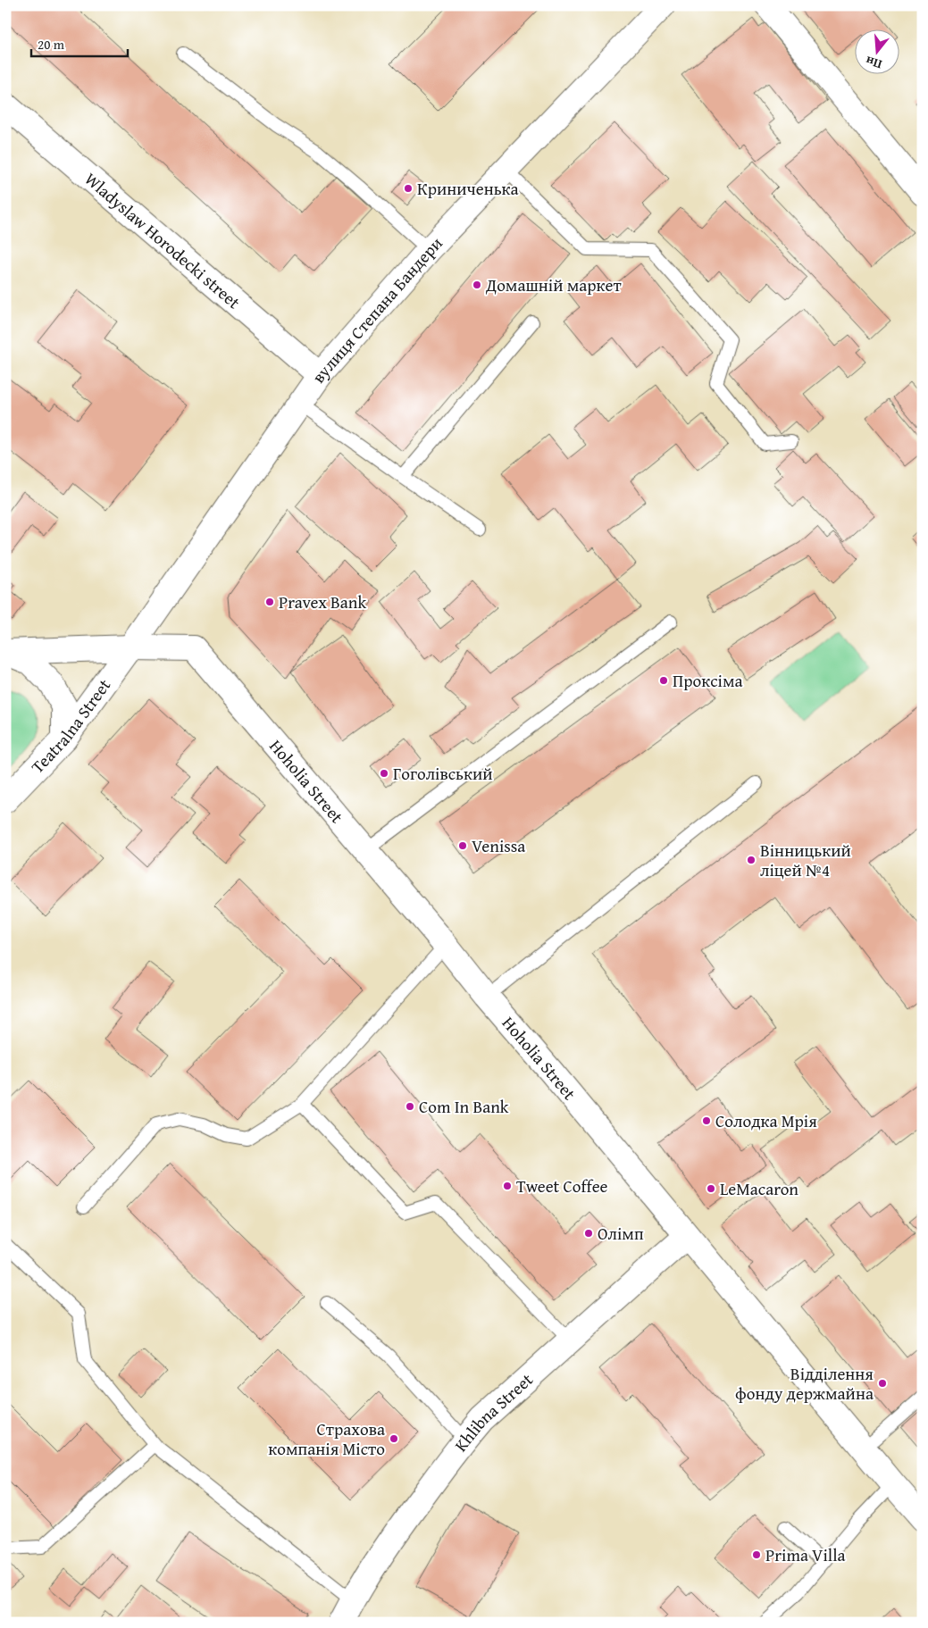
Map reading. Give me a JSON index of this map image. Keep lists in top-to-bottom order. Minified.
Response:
{"streets":{"street":["Wladyslaw Horodecki street","вулиця Степана Бандери","Teatralna Street","Hoholia Street","Khlibna Street"]},"crossings":[["Wladyslaw Horodecki street","вулиця Степана Бандери"],["вулиця Степана Бандери","Teatralna Street"],["вулиця Степана Бандери","Hoholia Street"],["Teatralna Street","Hoholia Street"],["Hoholia Street","Khlibna Street"]],"places":["Криниченька","Домашній маркет","Pravex Bank","Проксіма","Гоголівський","Venissa","Вінницький ліцей №4","Com In Bank","Солодка Мрія","Tweet Coffee","LeMacaron","Олімп","Відділення фонду держмайна","Страхова компанія Місто","Prima Villa"],"scale_bar":"20 m","north":"bottom"}
